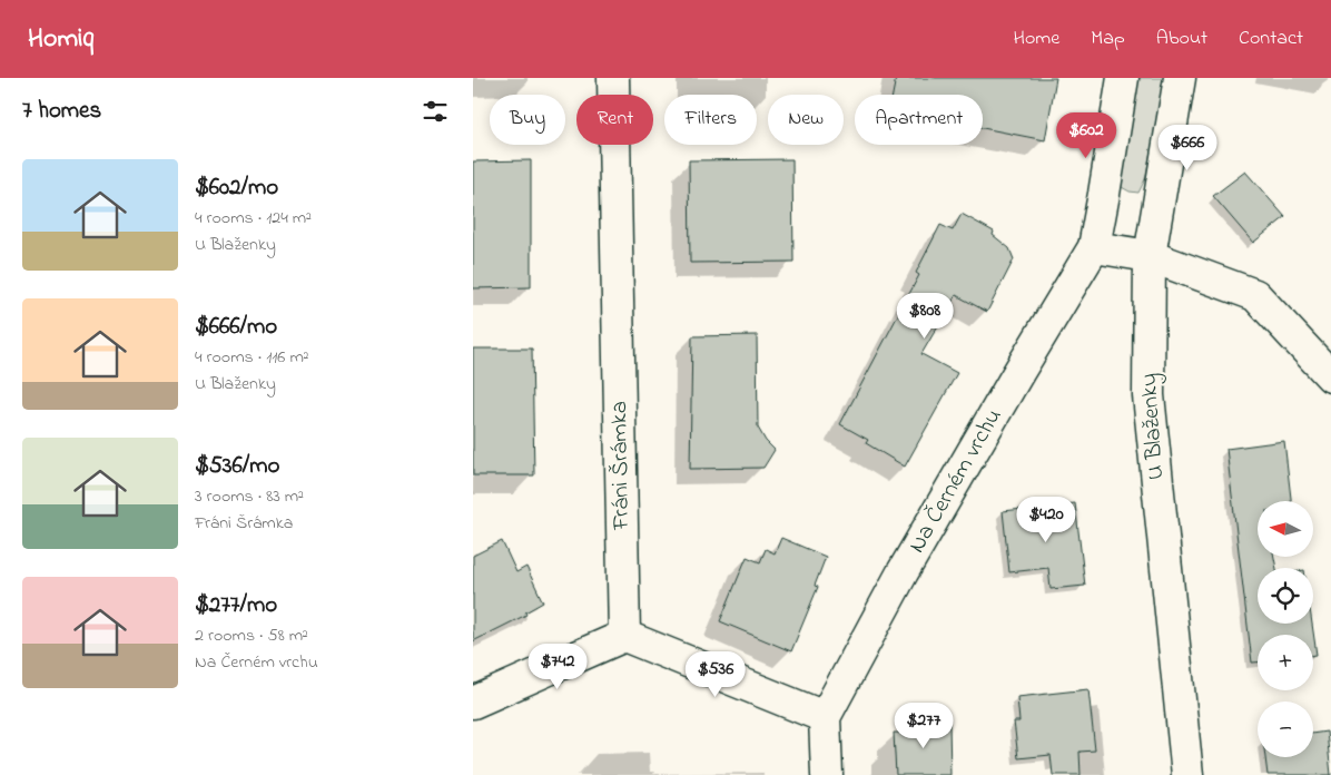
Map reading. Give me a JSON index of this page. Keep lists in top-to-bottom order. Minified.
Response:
{"streets":{"street":["U Blaženky","Fráni Šrámka","Na Černém vrchu"]},"north":"left","page":{"header":"Homiq","nav":["Home","Map","About","Contact"],"heading":"7 homes","chip":["Buy","Rent","Filters","New","Apartment"],"price":["$602","$666","$808","$420","$742","$536","$277"],"list":[{"name":"$602/mo","note":"4 rooms · 124 m² · U Blaženky"},{"name":"$666/mo","note":"4 rooms · 116 m² · U Blaženky"},{"name":"$536/mo","note":"3 rooms · 83 m² · Fráni Šrámka"},{"name":"$277/mo","note":"2 rooms · 58 m² · Na Černém vrchu"}],"map_buttons":["+","−"]}}
